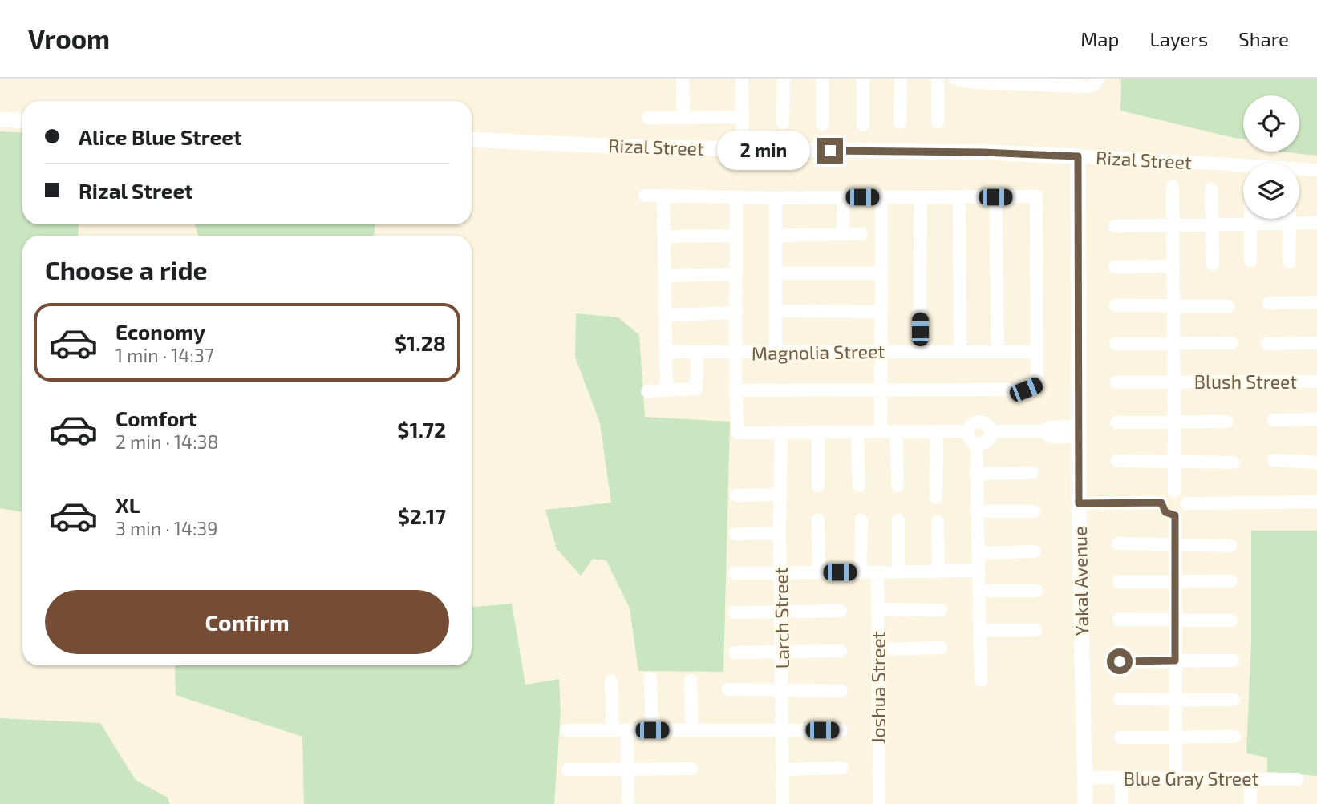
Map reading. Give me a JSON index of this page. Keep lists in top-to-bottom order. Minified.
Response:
{"streets":{"street":["Rizal Street","Magnolia Street","Blush Street","Yakal Avenue","Larch Street","Joshua Street","Blue Gray Street"]},"crossings":[["Rizal Street","Yakal Avenue"],["Yakal Avenue","Blue Gray Street"]],"page":{"header":"Vroom","nav":["Map","Layers","Share"],"banner":["Alice Blue Street","Rizal Street"],"bubble":"2 min","heading":"Choose a ride","list":[{"name":"Economy","note":"1 min · 14:37","value":"$1.28"},{"name":"Comfort","note":"2 min · 14:38","value":"$1.72"},{"name":"XL","note":"3 min · 14:39","value":"$2.17"}],"buttons":"Confirm"}}
